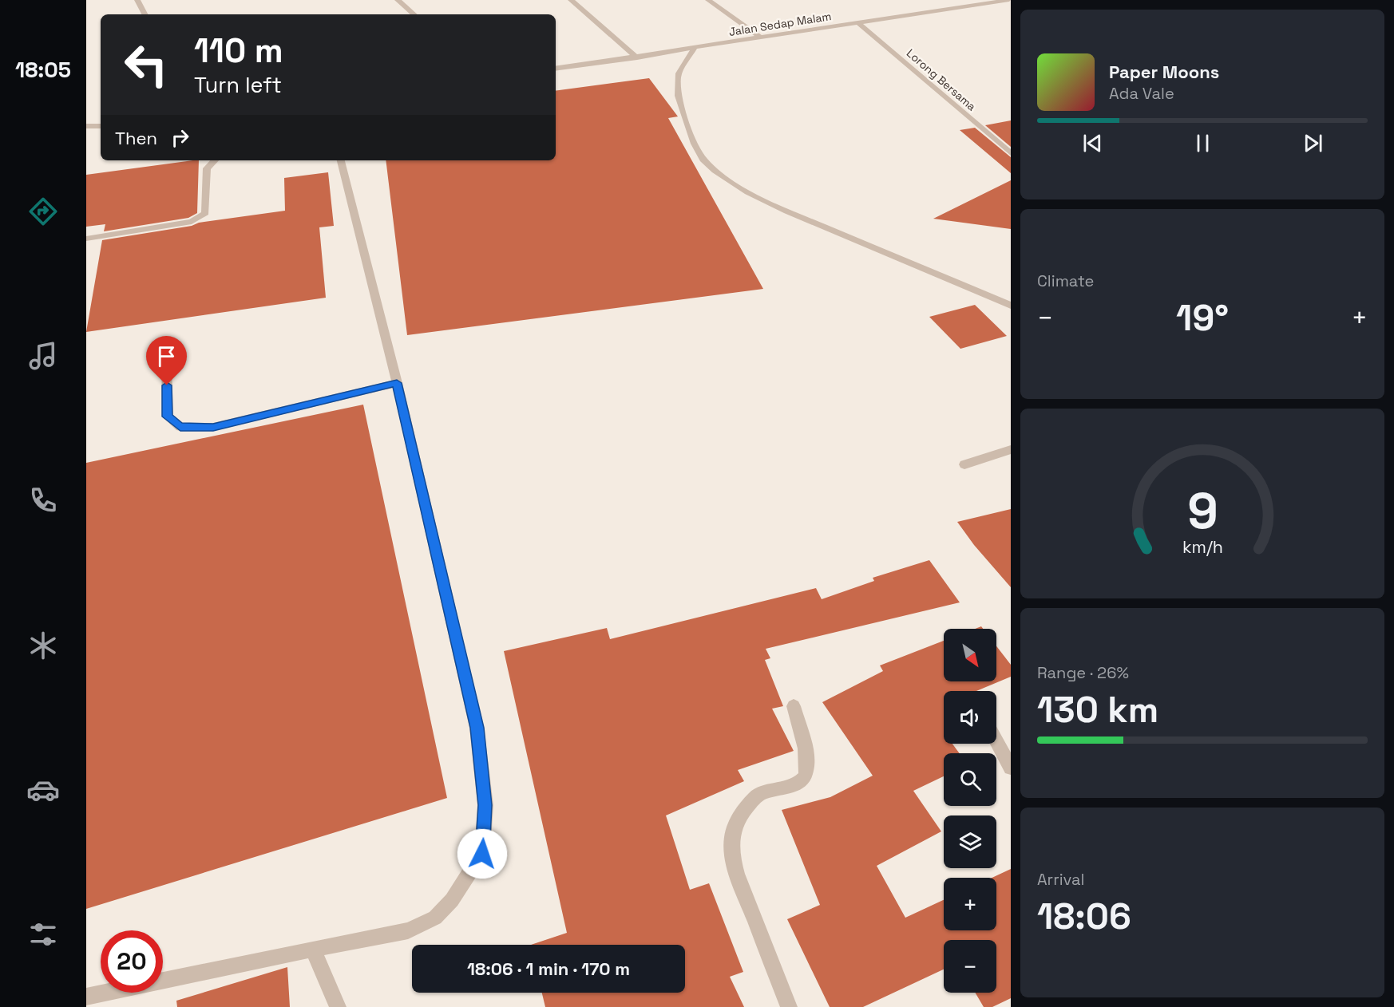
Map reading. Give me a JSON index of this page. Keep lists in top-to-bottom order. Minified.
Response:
{"streets":{"street":["Jalan Sedap Malam","Lorong Bersama"]},"crossings":[["Jalan Sedap Malam","Lorong Bersama"]],"north":"bottom right","page":{"tabs":"18:05","turn":["110 m","Turn left"],"song":["Paper Moons","Ada Vale"],"then":"Then","tile":["Climate",["Range · 26%","130 km"],["Arrival","18:06"]],"heat":["−","19°","+"],"map_buttons":["+","−"],"limit":"20","trip":"18:06 · 1 min · 170 m","gauge":["9","km/h"]}}
